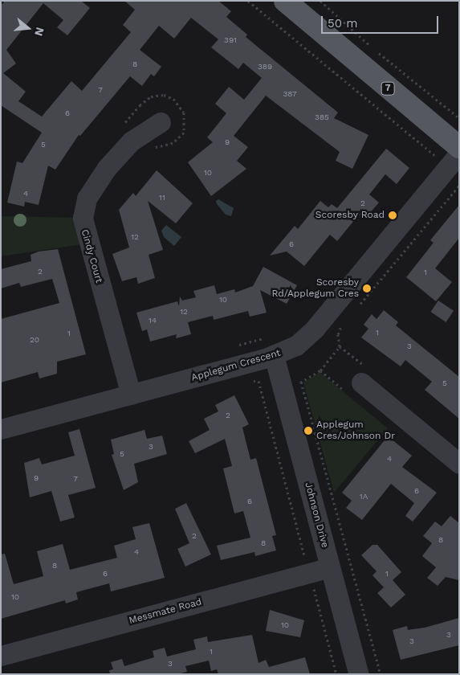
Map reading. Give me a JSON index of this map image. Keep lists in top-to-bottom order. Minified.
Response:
{"streets":{"main road":["7"],"street":["Cindy Court","Applegum Crescent","Johnson Drive","Messmate Road"]},"crossings":[["Cindy Court","Applegum Crescent"],["Applegum Crescent","Johnson Drive"],["Johnson Drive","Messmate Road"]],"places":["Scoresby Road","Scoresby Rd/Applegum Cres","Applegum Cres/Johnson Dr"],"house_numbers":["391","8","389","7","387","6","385","9","5","10","4","11","2","12","6","2","1","10","12","14","1","1","20","3","5","2","3","5","4","9","7","6","1A","6","2","8","8","4","8","6","1","10","10","3","3","1","3"],"scale_bar":"50 m","north":"right"}
